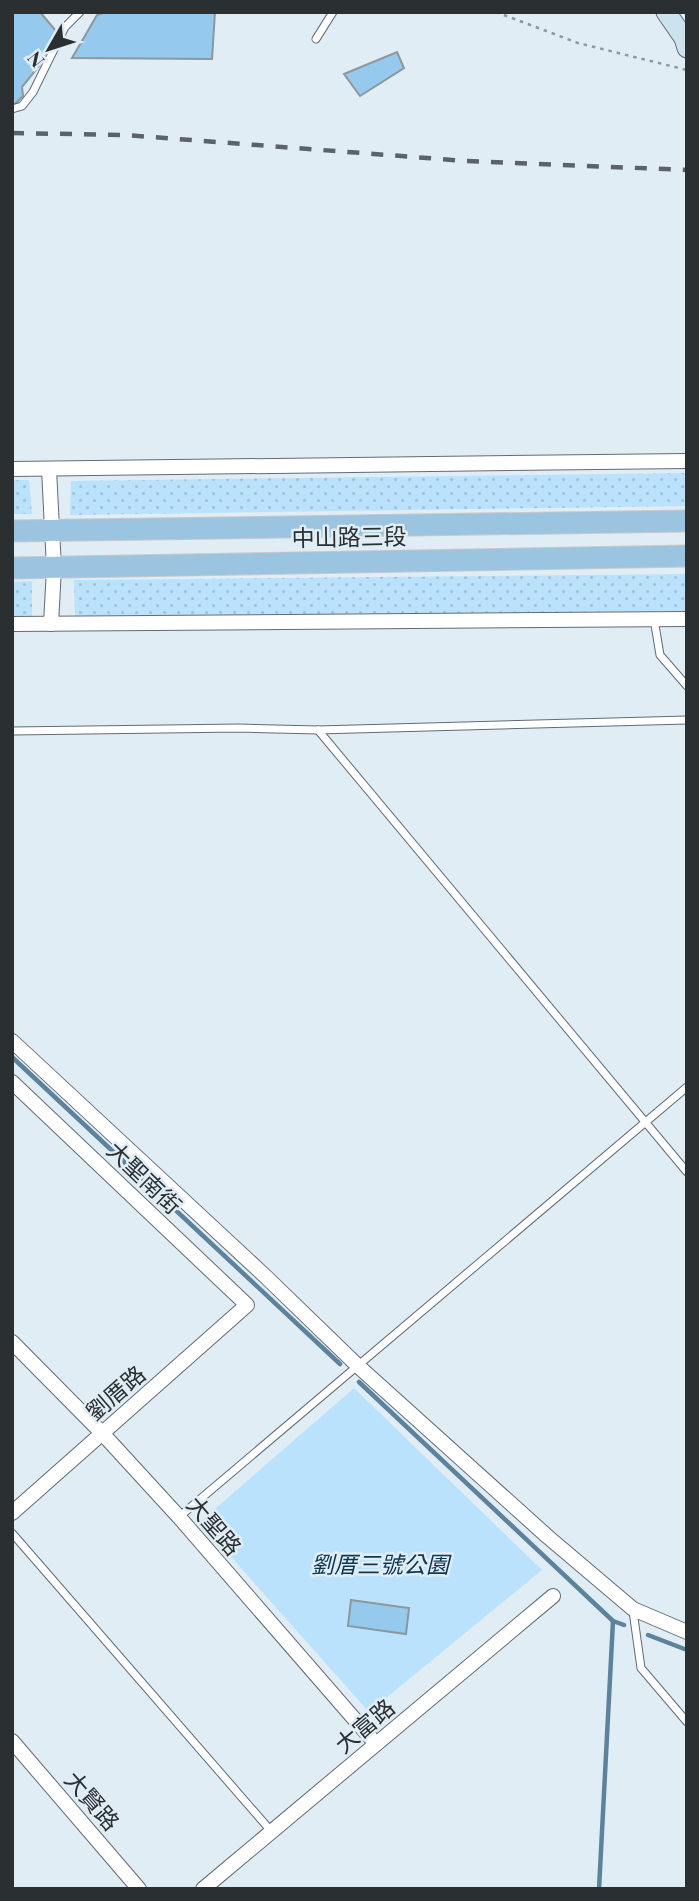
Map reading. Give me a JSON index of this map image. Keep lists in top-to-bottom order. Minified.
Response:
{"streets":{"main road":["中山路三段"],"street":["大聖南街","劉厝路","大聖路","大富路","大賢路"]},"crossings":[["大聖南街","劉厝路"],["劉厝路","大聖路"],["大聖路","大富路"]],"parks":["劉厝三號公園"],"north":"bottom left"}
